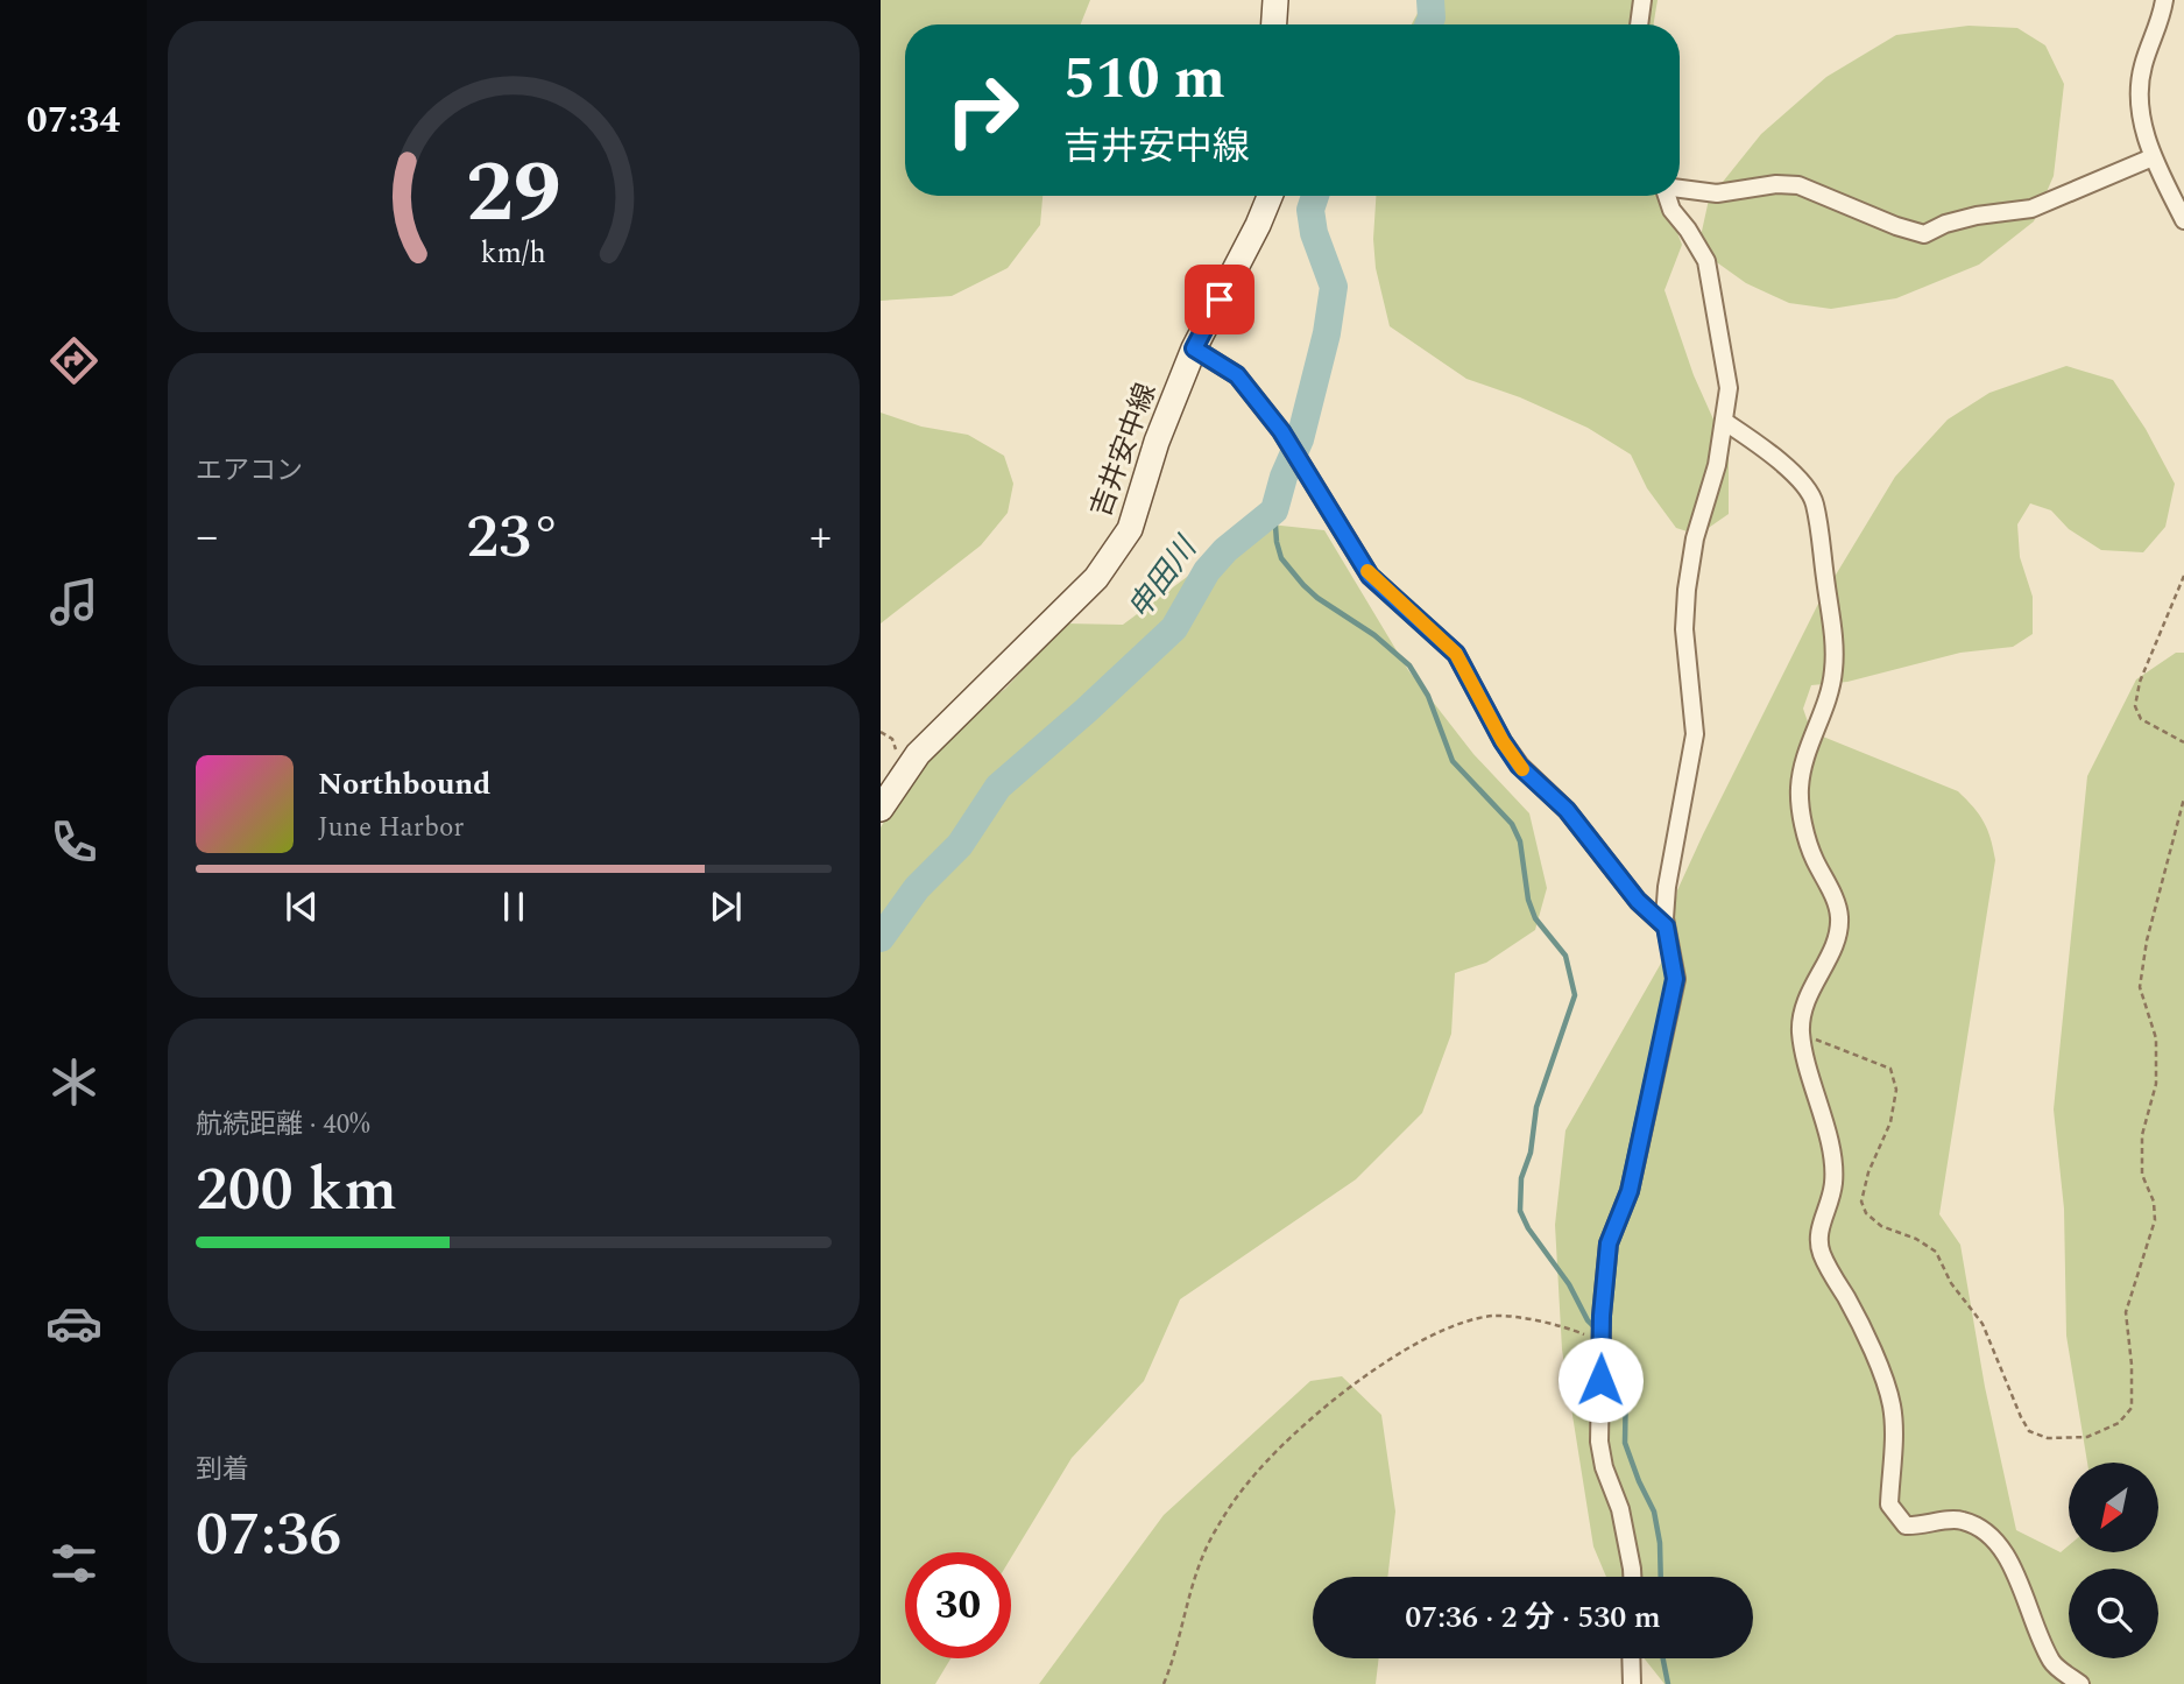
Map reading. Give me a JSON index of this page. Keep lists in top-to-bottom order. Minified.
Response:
{"streets":{"main road":["吉井安中線"]},"water":["申田川"],"north":"bottom left","page":{"tabs":"07:34","turn":["510 m","吉井安中線"],"tile":["エアコン",["航続距離 · 40%","200 km"],["到着","07:36"]],"heat":["−","23°","+"],"song":["Northbound","June Harbor"],"limit":"30","trip":"07:36 · 2 分 · 530 m","gauge":["29","km/h"]}}
